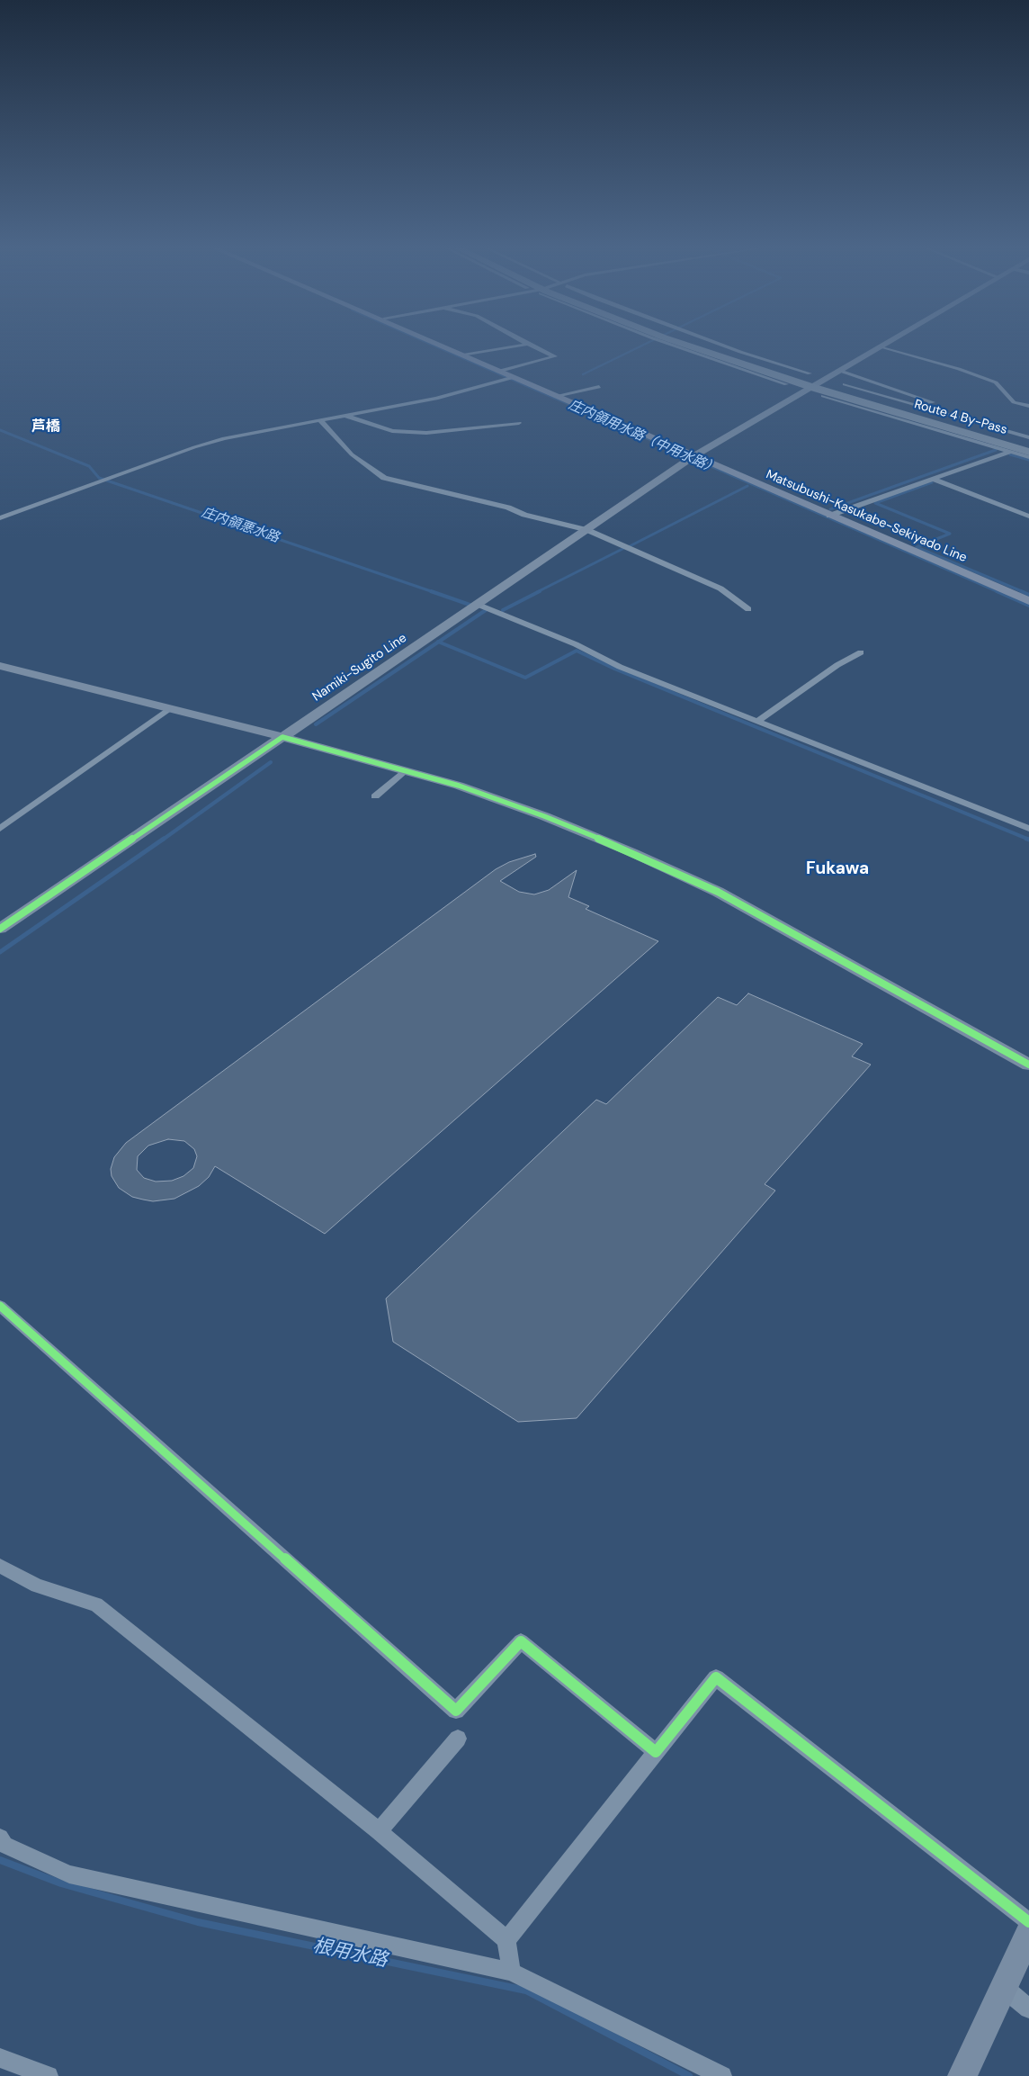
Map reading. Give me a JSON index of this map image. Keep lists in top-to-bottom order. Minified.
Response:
{"streets":{"highway":["Route 4 By-Pass"],"main road":["Matsubushi-Kasukabe-Sekiyado Line"],"street":["Namiki-Sugito Line"]},"crossings":[["Route 4 By-Pass","Namiki-Sugito Line"],["Matsubushi-Kasukabe-Sekiyado Line","Namiki-Sugito Line"]],"districts":["芦橋","Fukawa"],"water":["庄内領用水路（中用水路）","庄内領悪水路","根用水路"]}
